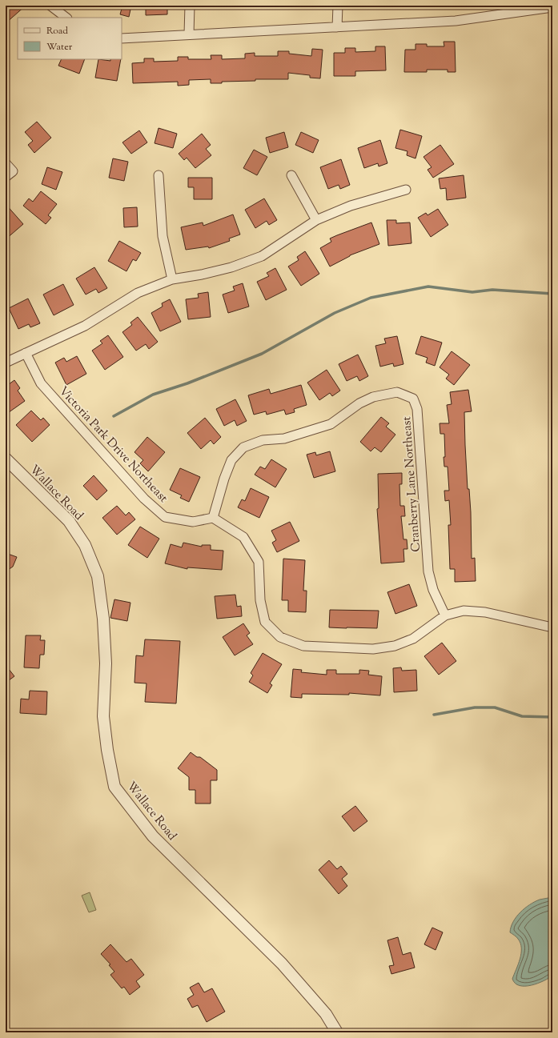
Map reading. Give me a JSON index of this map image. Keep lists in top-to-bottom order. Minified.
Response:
{"streets":{"street":["Victoria Park Drive Northeast","Cranberry Lane Northeast","Wallace Road"]},"crossings":[["Victoria Park Drive Northeast","Cranberry Lane Northeast"]],"legend":["Road","Water"]}
